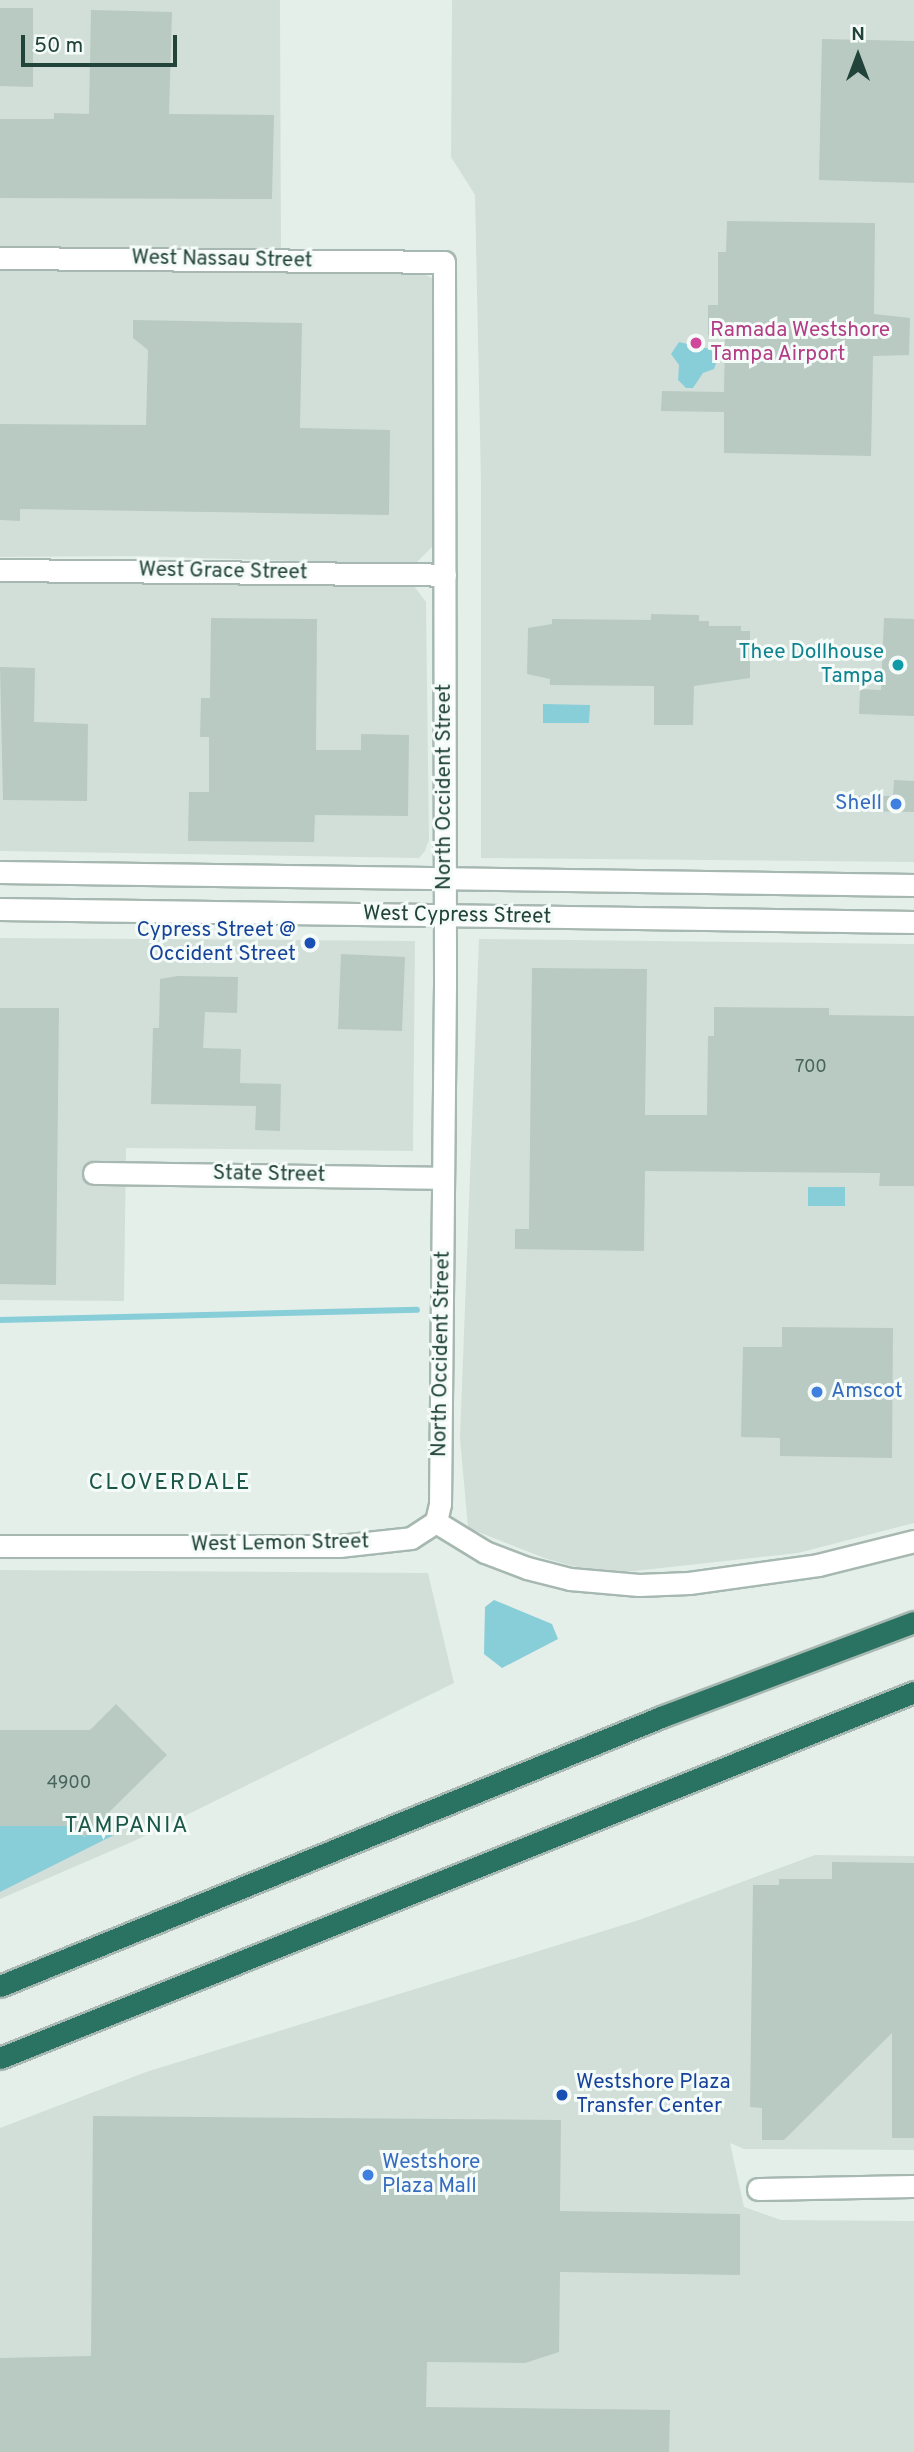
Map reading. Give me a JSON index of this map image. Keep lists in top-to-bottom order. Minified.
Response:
{"streets":{"street":["West Nassau Street","West Grace Street","North Occident Street","West Cypress Street","State Street","West Lemon Street"]},"crossings":[["West Nassau Street","North Occident Street"],["West Grace Street","North Occident Street"],["North Occident Street","West Cypress Street"],["North Occident Street","State Street"],["North Occident Street","West Lemon Street"]],"districts":["CLOVERDALE","TAMPANIA"],"places":["Ramada Westshore Tampa Airport","Thee Dollhouse Tampa","Shell","Cypress Street @ Occident Street","Amscot","Westshore Plaza Transfer Center","Westshore Plaza Mall"],"house_numbers":["700","4900"],"scale_bar":"50 m","north":"top"}
